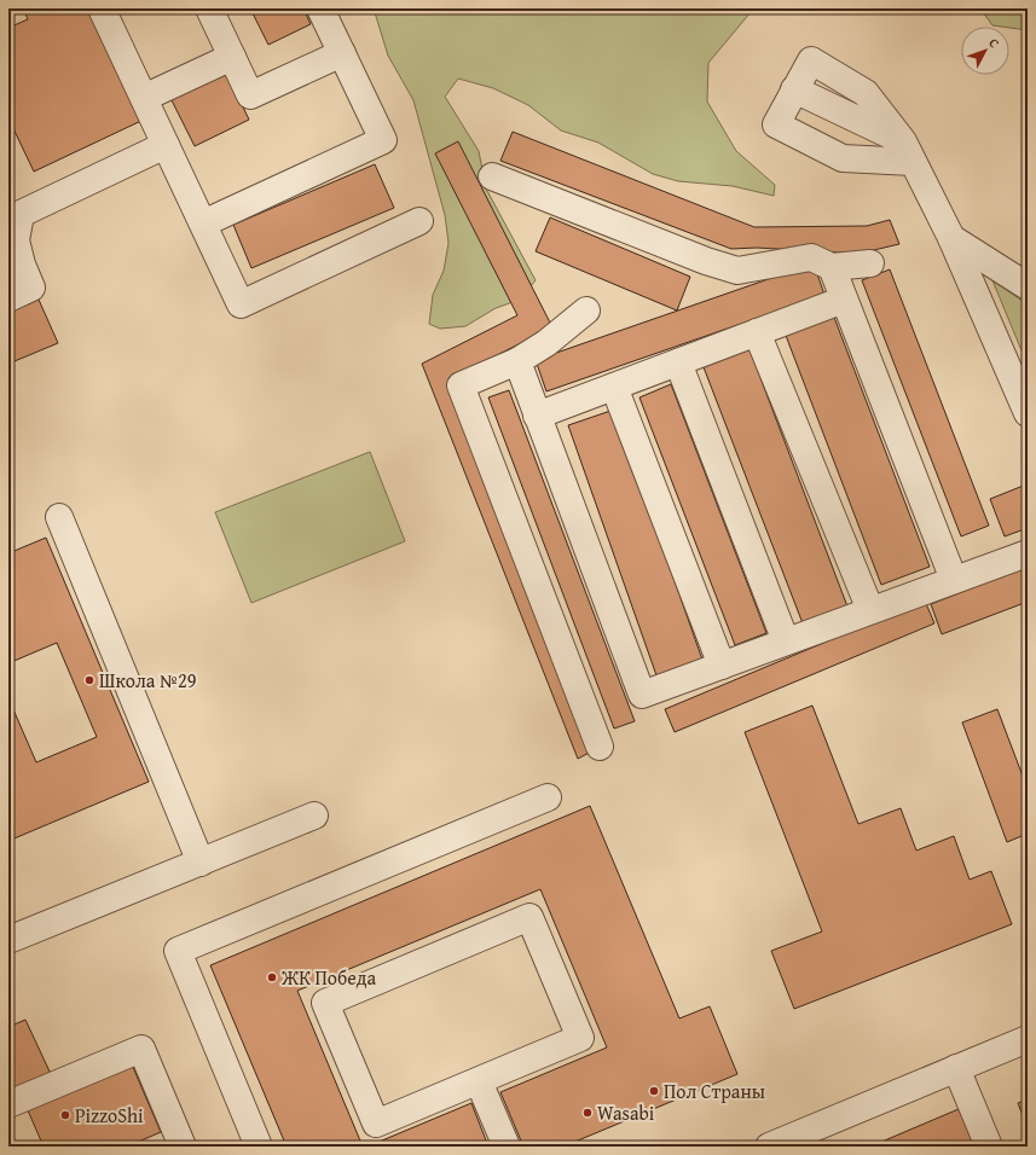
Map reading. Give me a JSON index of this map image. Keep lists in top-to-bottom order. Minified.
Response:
{"places":["Школа №29","ЖК Победа","Пол Страны","Wasabi","PizzoShi"],"north":"top right"}
